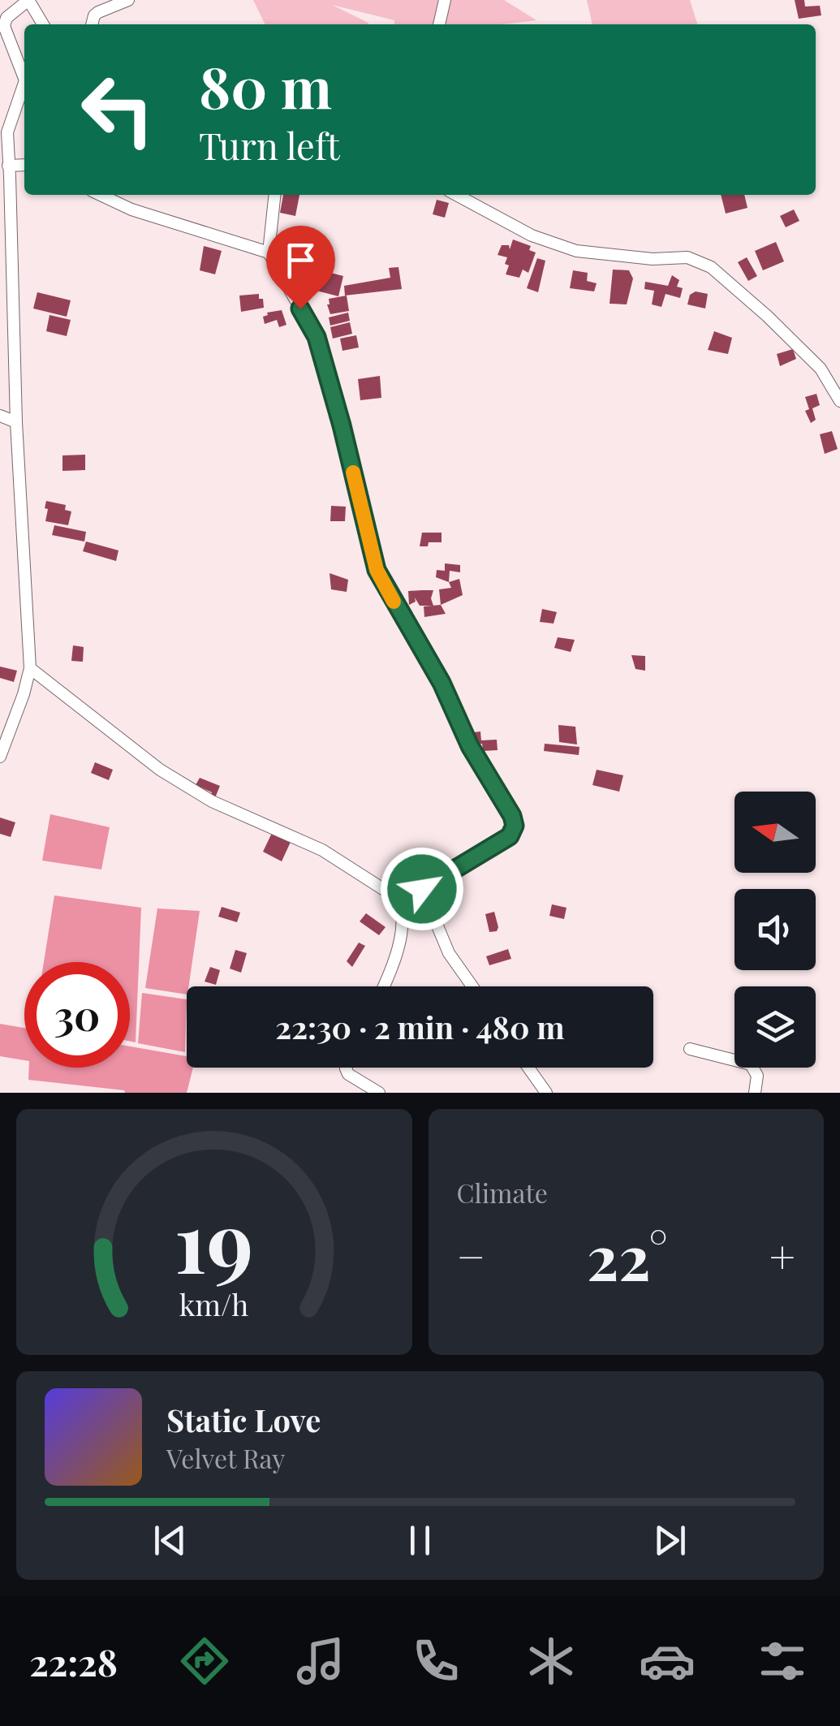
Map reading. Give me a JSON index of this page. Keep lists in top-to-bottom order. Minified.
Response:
{"north":"left","page":{"turn":["80 m","Turn left"],"limit":"30","trip":"22:30 · 2 min · 480 m","tile":"Climate","heat":["−","22°","+"],"song":["Static Love","Velvet Ray"],"tabs":"22:28","gauge":["19","km/h"]}}
